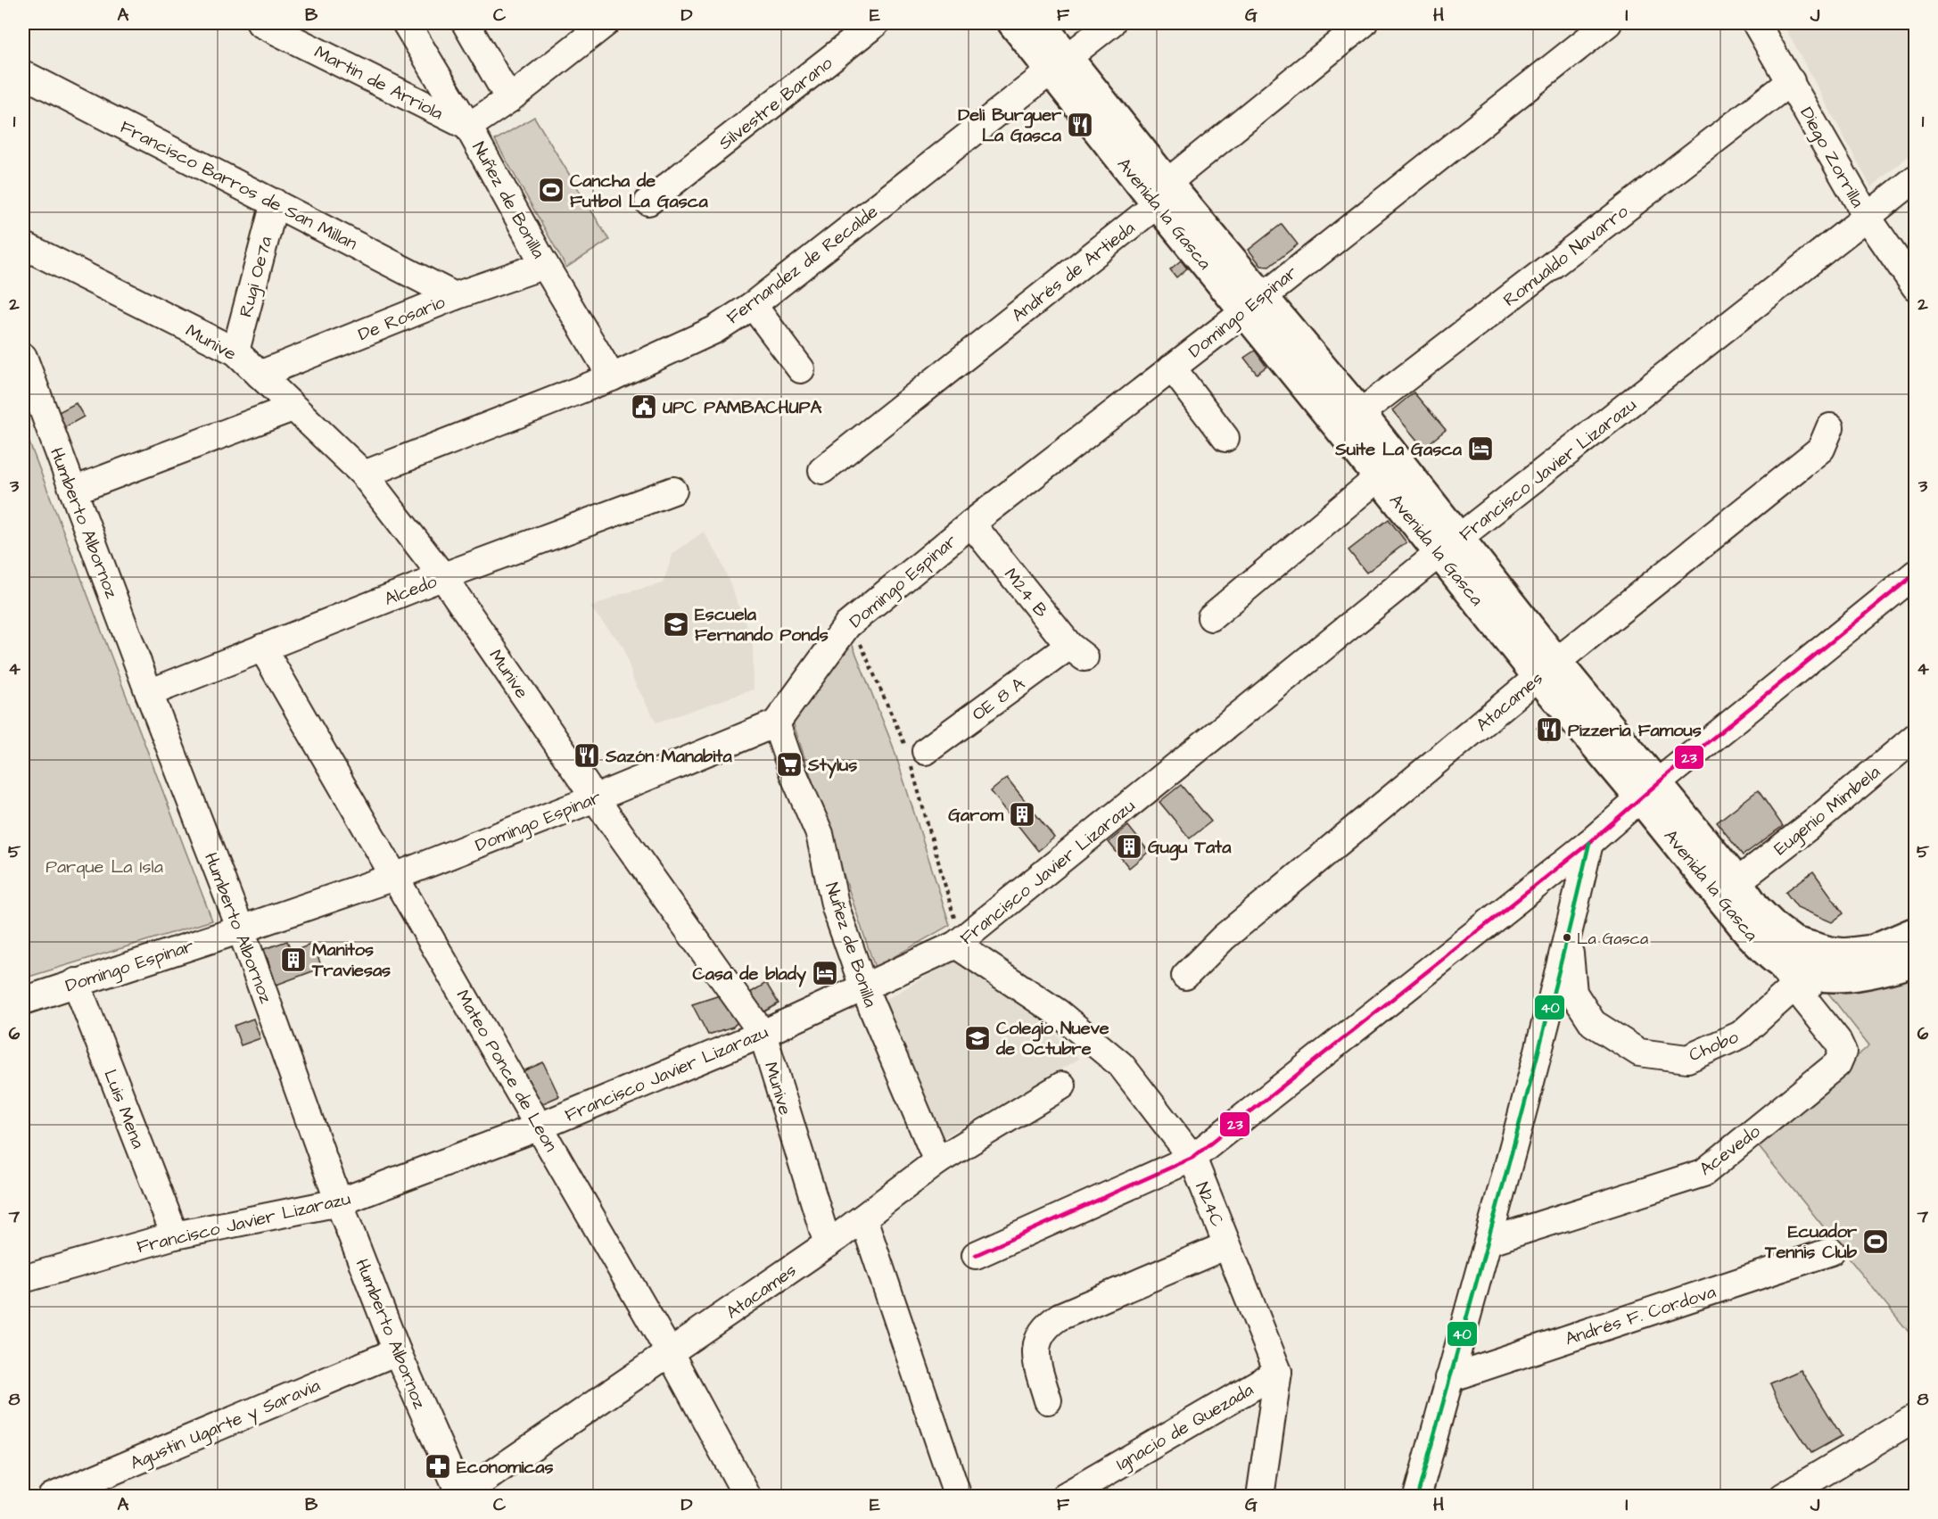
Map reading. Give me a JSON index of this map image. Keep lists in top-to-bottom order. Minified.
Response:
{"streets":{"main road":["Avenida la Gasca"],"street":["Martin de Arriola","Silvestre Barano","Diego Zorrilla","Francisco Barros de San Millan","Nuñez de Bonilla","Romualdo Navarro","Fernandez de Recalde","Andrés de Artieda","Rugi Oe7a","Domingo Espinar","De Rosario","Munive","Francisco Javier Lizarazu","Humberto Albornoz","Alcedo","M24 B","OE 8 A","Atacames","Eugenio Mimbela","Chobo","Mateo Ponce de Leon","Luis Mena","Acevedo","N24C","Andrés F. Cordova","Agustin Ugarte y Saravia","Ignacio de Quezada"]},"crossings":[["Martin de Arriola","Nuñez de Bonilla"],["Diego Zorrilla","Romualdo Navarro"],["Diego Zorrilla","Francisco Javier Lizarazu"],["Francisco Barros de San Millan","Rugi Oe7a"],["Francisco Barros de San Millan","De Rosario"],["Nuñez de Bonilla","Fernandez de Recalde"],["Nuñez de Bonilla","Domingo Espinar"],["Nuñez de Bonilla","De Rosario"],["Nuñez de Bonilla","Francisco Javier Lizarazu"],["Nuñez de Bonilla","Atacames"],["Avenida la Gasca","Romualdo Navarro"],["Avenida la Gasca","Fernandez de Recalde"],["Avenida la Gasca","Andrés de Artieda"],["Avenida la Gasca","Domingo Espinar"],["Avenida la Gasca","Francisco Javier Lizarazu"],["Avenida la Gasca","Atacames"],["Avenida la Gasca","Eugenio Mimbela"],["Avenida la Gasca","Chobo"],["Avenida la Gasca","Acevedo"],["Fernandez de Recalde","Munive"],["Rugi Oe7a","Munive"],["Domingo Espinar","Munive"],["Domingo Espinar","Humberto Albornoz"],["Domingo Espinar","M24 B"],["Domingo Espinar","Mateo Ponce de Leon"],["Domingo Espinar","Luis Mena"],["De Rosario","Munive"],["Munive","Francisco Javier Lizarazu"],["Munive","Alcedo"],["Munive","Atacames"],["Francisco Javier Lizarazu","Humberto Albornoz"],["Francisco Javier Lizarazu","Mateo Ponce de Leon"],["Francisco Javier Lizarazu","Luis Mena"],["Francisco Javier Lizarazu","N24C"],["Humberto Albornoz","Alcedo"],["Humberto Albornoz","Atacames"],["Humberto Albornoz","Agustin Ugarte y Saravia"],["Alcedo","Mateo Ponce de Leon"],["M24 B","OE 8 A"],["Atacames","Mateo Ponce de Leon"],["Chobo","Acevedo"],["N24C","Ignacio de Quezada"]],"parks":["Parque La Isla"],"places":{"restaurant":["Deli Burguer La Gasca","Pizzeria Famous","Sazón Manabita"],"sports":["Cancha de Futbol La Gasca","Ecuador Tennis Club"],"public building":["UPC PAMBACHUPA"],"hotel":["Suite La Gasca","Casa de blady"],"school or university":["Escuela Fernando Ponds","Colegio Nueve de Octubre"],"supermarket":["Stylus"],"building":["Garom","Gugu Tata","Manitos Traviesas"],"other":["La Gasca"],"pharmacy":["Economicas"]},"lines":["transit line 23","transit line 40"],"grid":{"columns":["A","B","C","D","E","F","G","H","I","J"],"rows":["1","2","3","4","5","6","7","8"]}}
